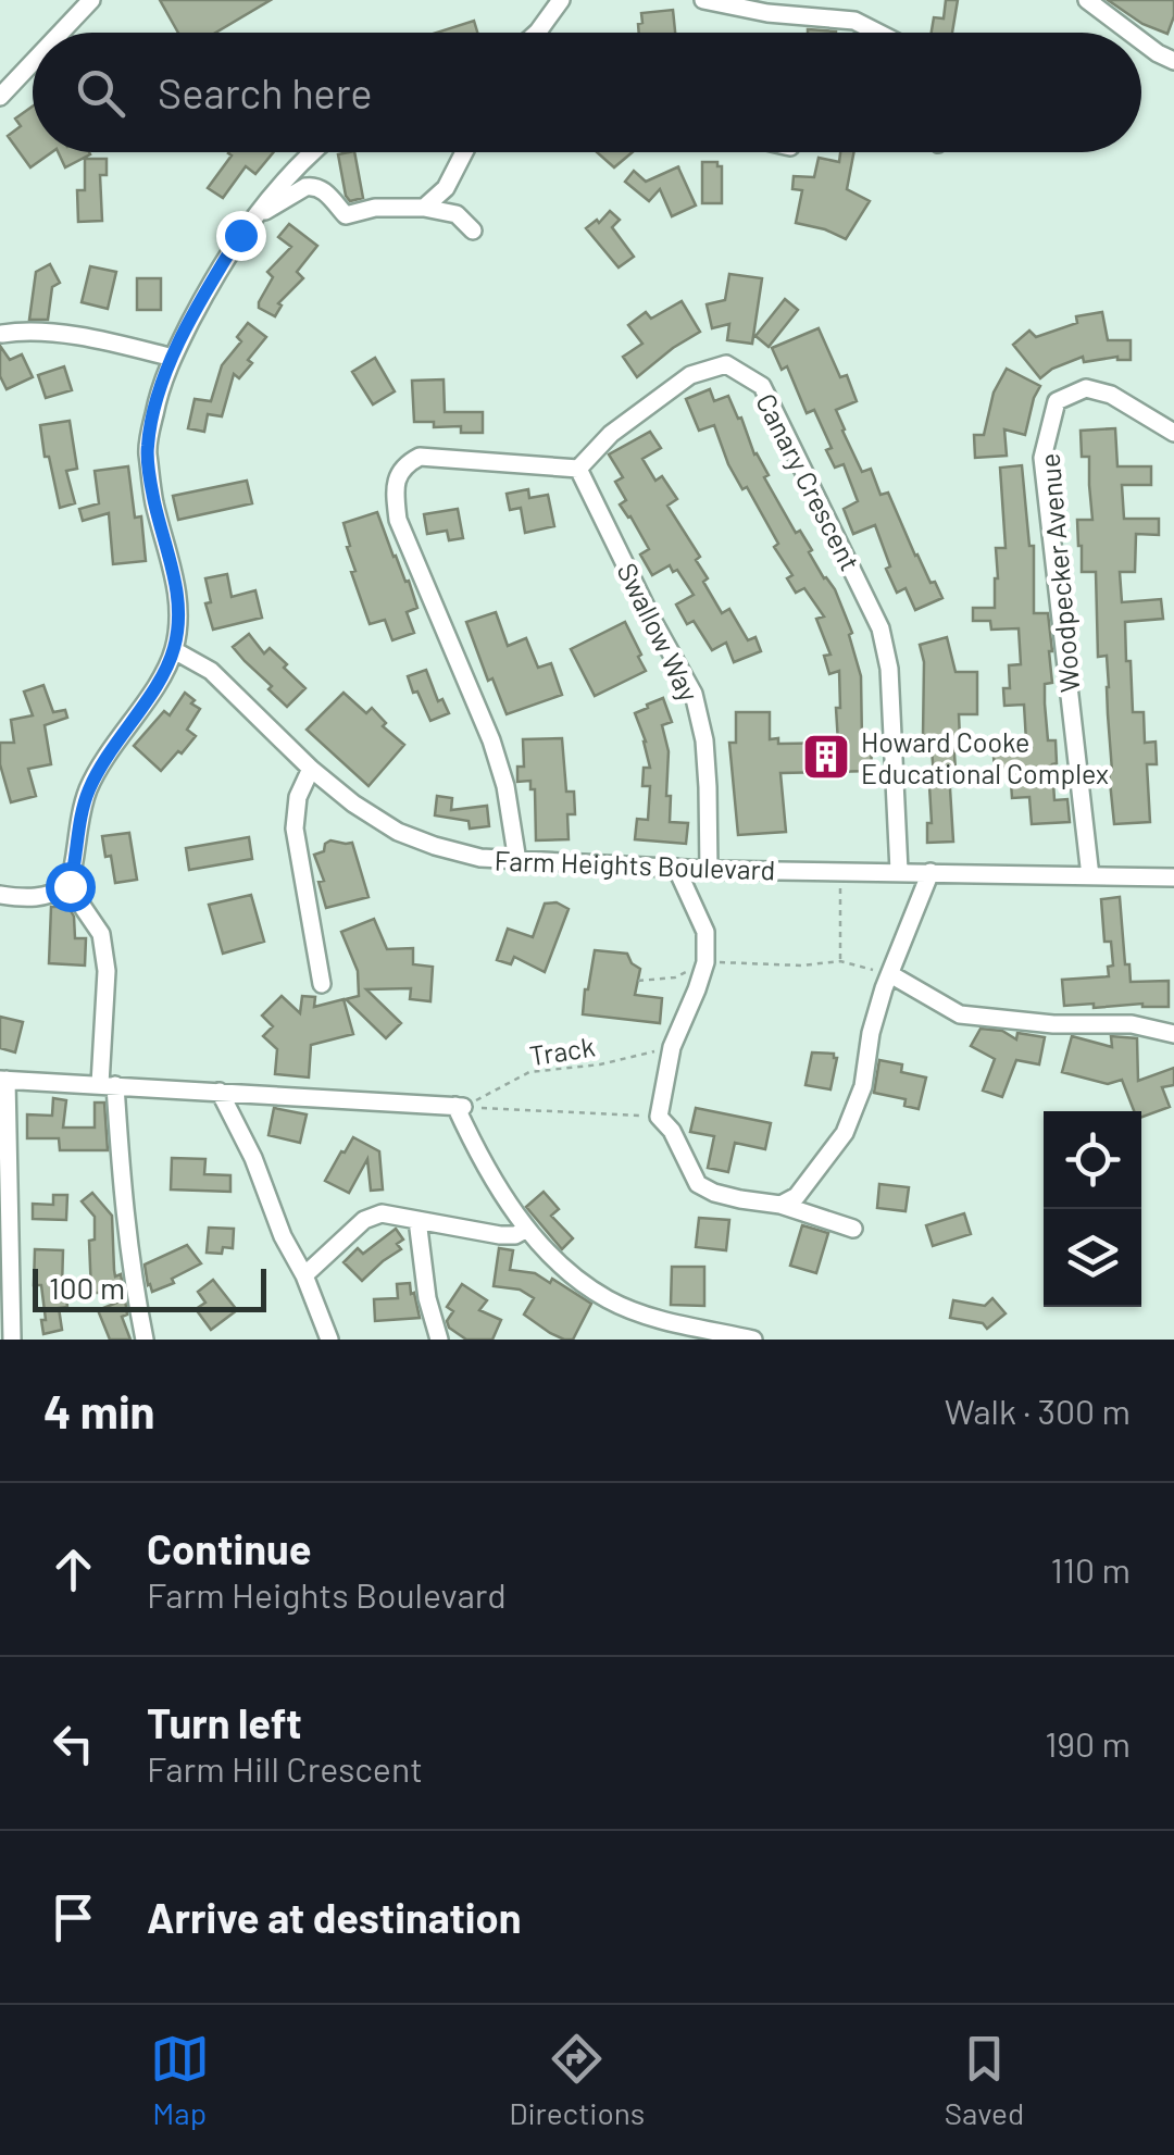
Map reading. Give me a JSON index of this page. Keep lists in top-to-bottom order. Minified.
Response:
{"streets":{"street":["Canary Crescent","Woodpecker Avenue","Swallow Way","Farm Heights Boulevard"],"path":["Track"]},"crossings":[["Canary Crescent","Swallow Way"],["Canary Crescent","Farm Heights Boulevard"],["Woodpecker Avenue","Farm Heights Boulevard"],["Swallow Way","Farm Heights Boulevard"]],"places":{"building":["Howard Cooke Educational Complex"]},"scale_bar":"100 m","page":{"search":"Search here","scale":"100 m","heading":["4 min","Walk · 300 m"],"list":[["Continue","Farm Heights Boulevard","110 m"],["Turn left","Farm Hill Crescent","190 m"],"Arrive at destination"],"nav":["Map","Directions","Saved"]}}
